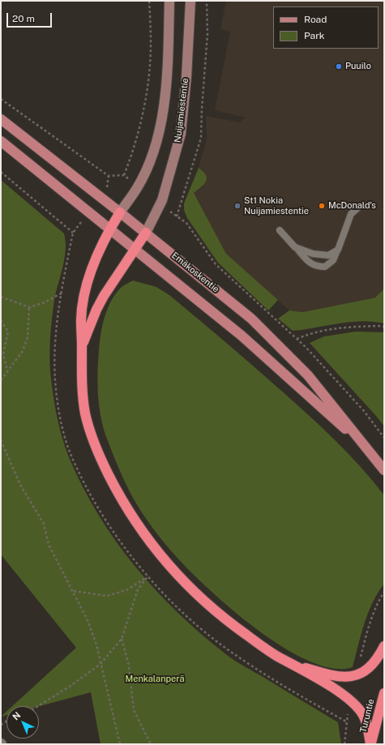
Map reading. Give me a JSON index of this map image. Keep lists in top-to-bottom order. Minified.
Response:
{"streets":{"highway":["Turuntie"],"main road":["Nuijamiestentie","Emäkoskentie"]},"crossings":[["Nuijamiestentie","Emäkoskentie"]],"parks":["Menkalanperä"],"places":["Puuilo","St1 Nokia Nuijamiestentie","McDonald's"],"legend":["Road","Park"],"scale_bar":"20 m","north":"top left"}
